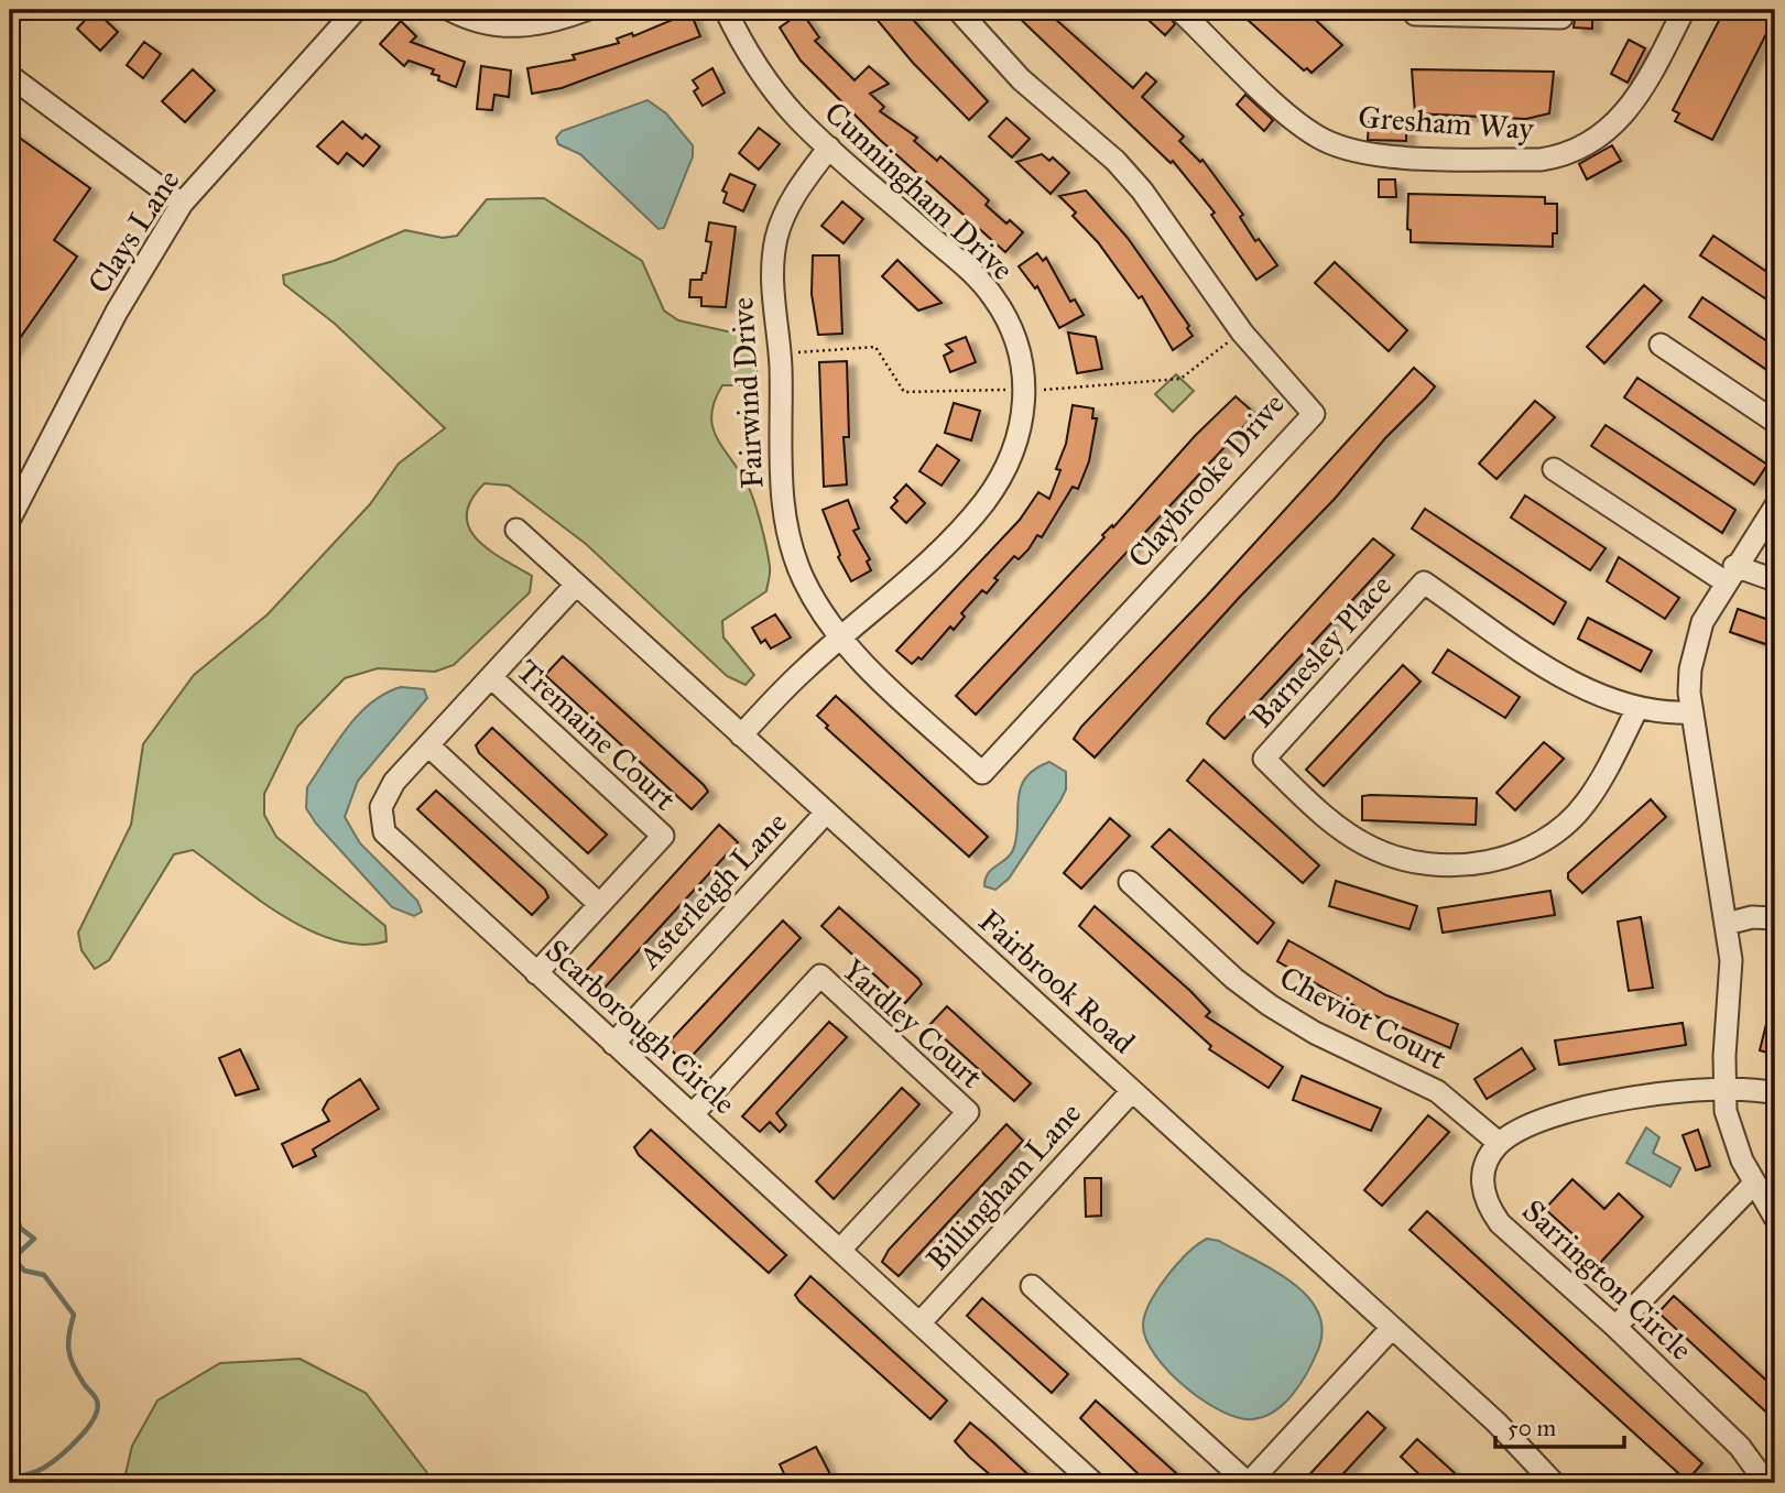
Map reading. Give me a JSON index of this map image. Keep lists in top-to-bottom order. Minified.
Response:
{"streets":{"street":["Gresham Way","Cunningham Drive","Clays Lane","Fairwind Drive","Claybrooke Drive","Barnesley Place","Tremaine Court","Asterleigh Lane","Fairbrook Road","Cheviot Court","Yardley Court","Scarborough Circle","Billingham Lane","Sarrington Circle"]},"crossings":[["Cunningham Drive","Fairwind Drive"],["Cunningham Drive","Claybrooke Drive"],["Cunningham Drive","Fairbrook Road"],["Fairwind Drive","Claybrooke Drive"],["Tremaine Court","Scarborough Circle"],["Asterleigh Lane","Fairbrook Road"],["Asterleigh Lane","Scarborough Circle"],["Fairbrook Road","Scarborough Circle"],["Fairbrook Road","Billingham Lane"],["Cheviot Court","Sarrington Circle"],["Yardley Court","Scarborough Circle"],["Scarborough Circle","Billingham Lane"]],"scale_bar":"50 m"}
